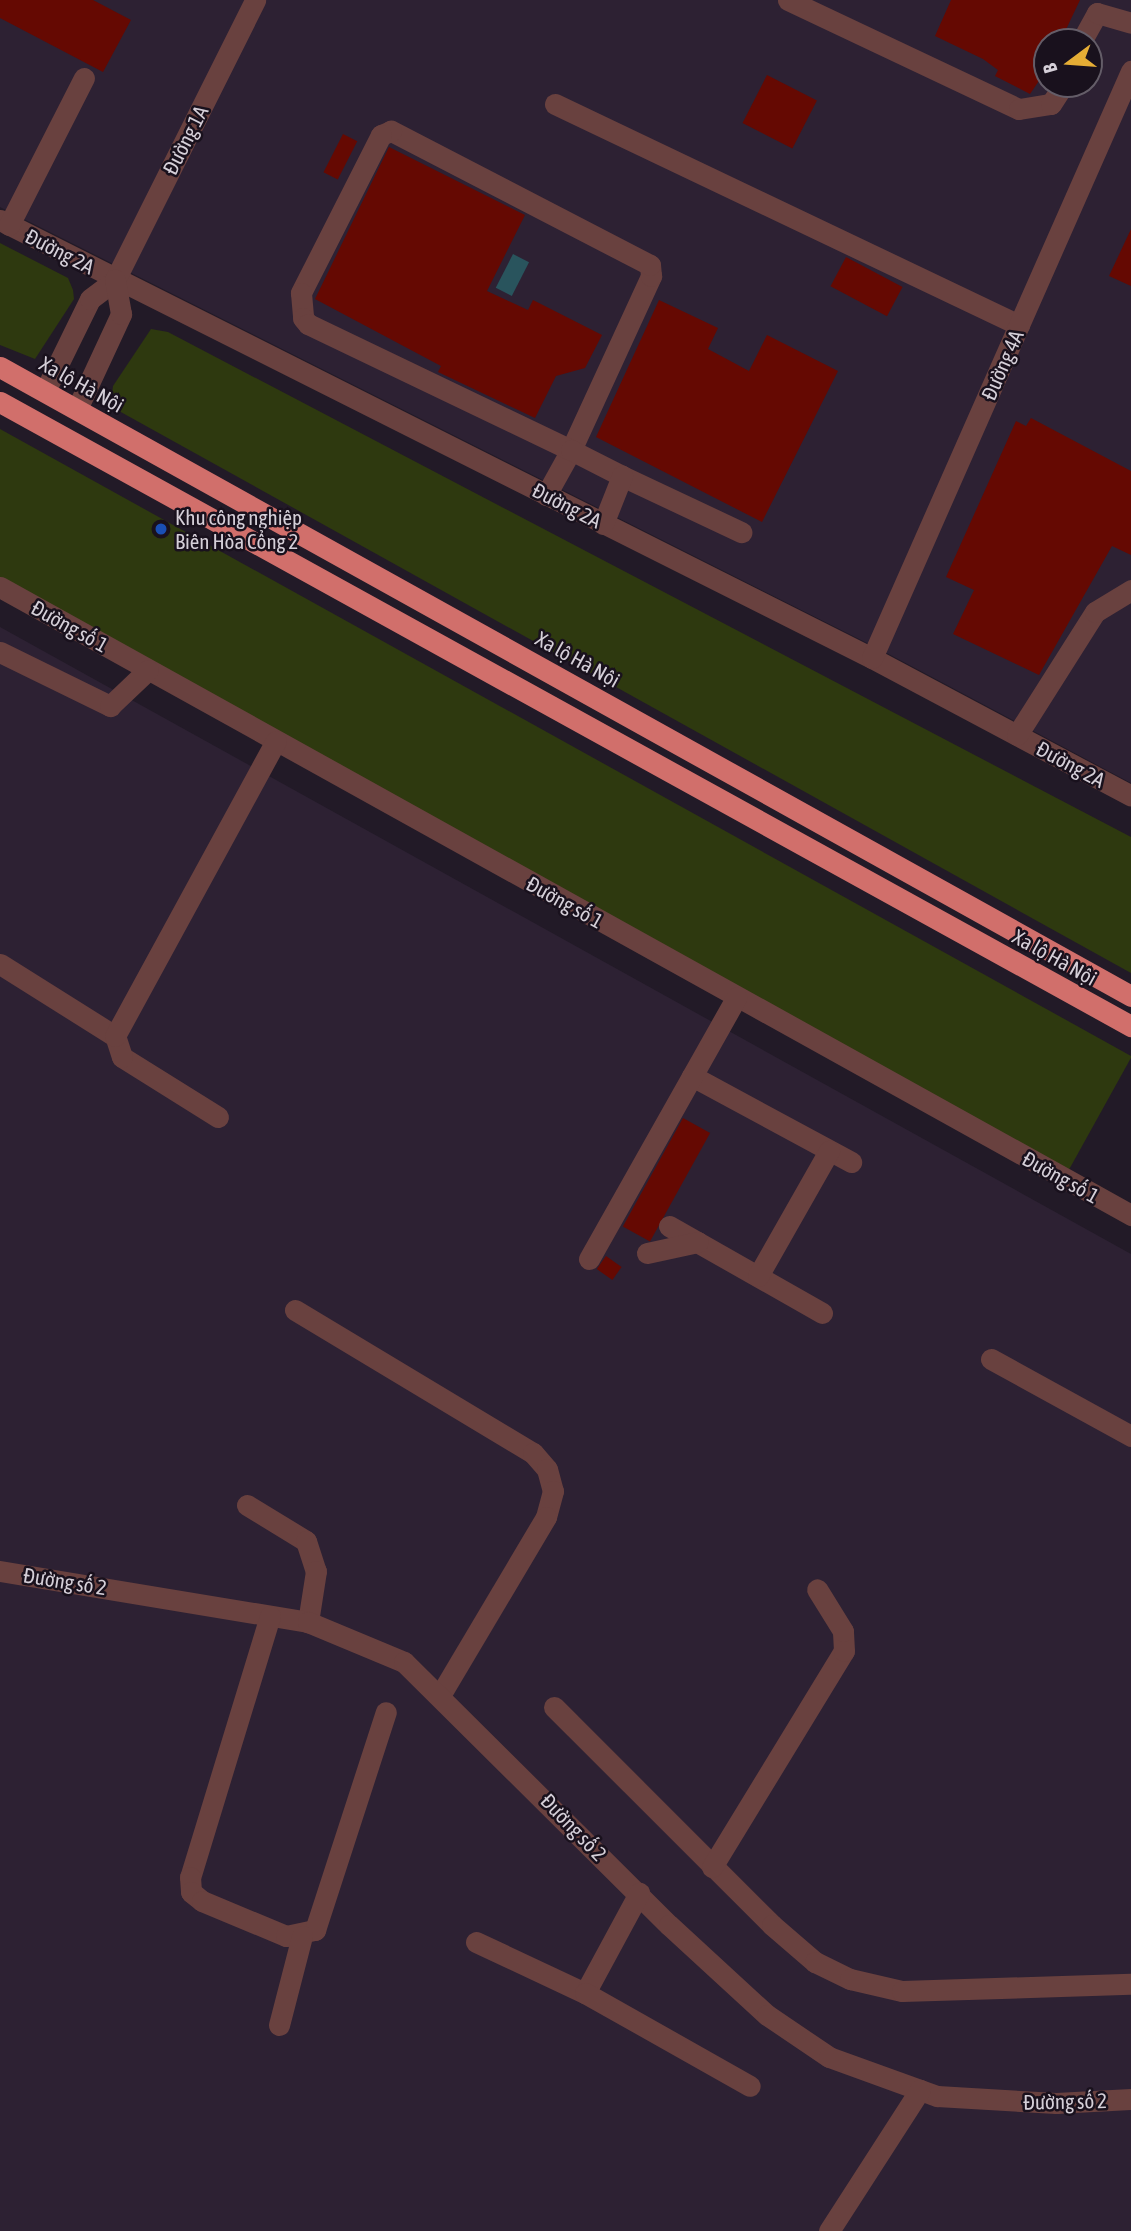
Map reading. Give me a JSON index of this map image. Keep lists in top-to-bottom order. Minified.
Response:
{"streets":{"highway":["Xa lộ Hà Nội"],"street":["Đường 1A","Đường 2A","Đường 4A","Đường số 1","Đường số 2"]},"crossings":[["Đường 1A","Đường 2A"],["Đường 1A","Xa lộ Hà Nội"],["Đường 2A","Đường 4A"]],"places":["Khu công nghiệp Biên Hòa Cổng 2"],"north":"left"}
